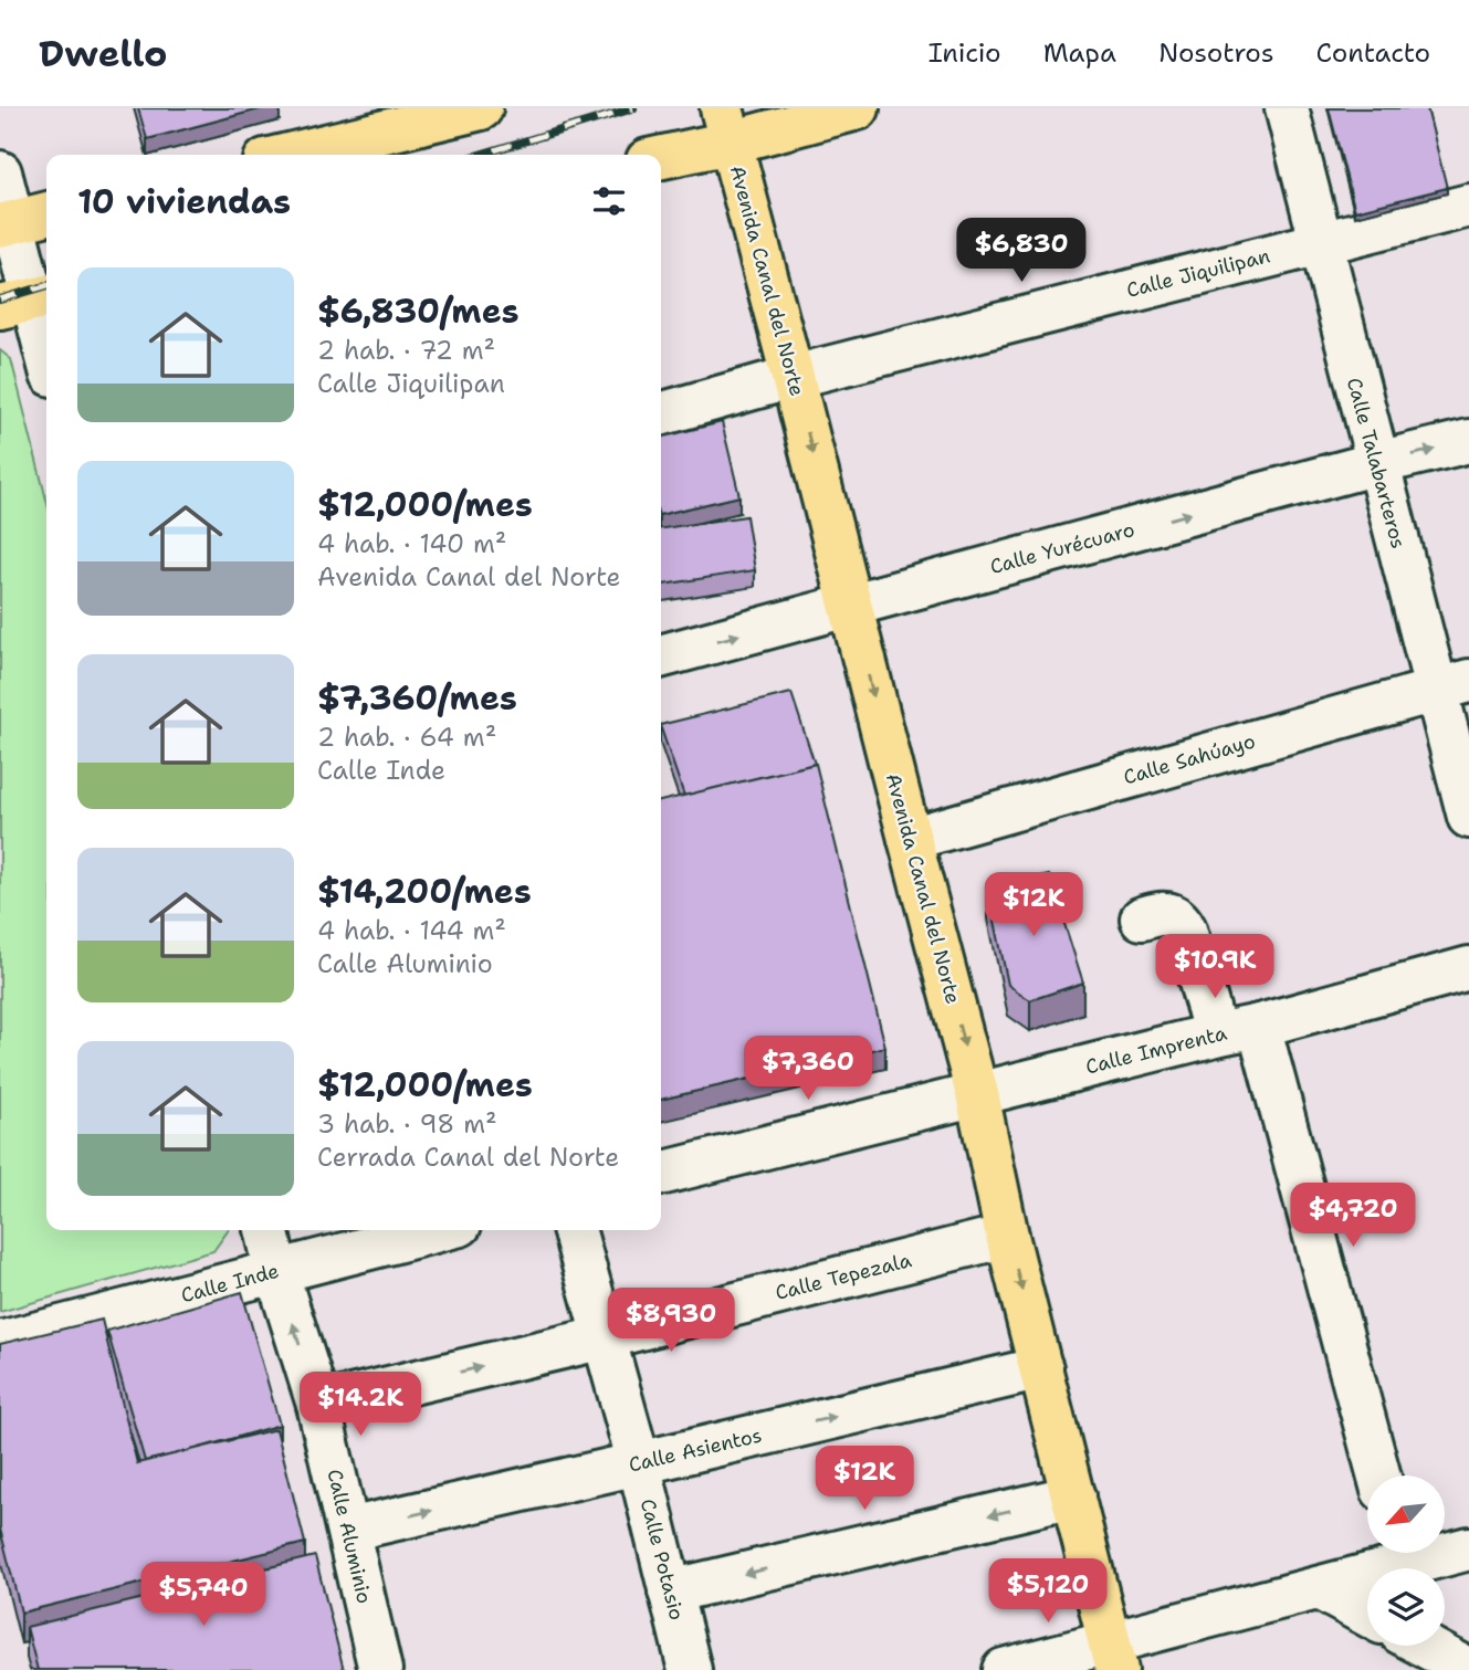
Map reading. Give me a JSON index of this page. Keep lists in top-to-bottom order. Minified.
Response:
{"streets":{"main road":["Avenida Canal del Norte"],"street":["Calle Jiquilipan","Calle Talabarteros","Calle Yurécuaro","Calle Sahúayo","Calle Imprenta","Calle Tepezala","Calle Inde","Calle Asientos","Calle Aluminio","Calle Potasio"]},"crossings":[["Calle Jiquilipan","Avenida Canal del Norte"],["Calle Jiquilipan","Calle Talabarteros"],["Avenida Canal del Norte","Calle Yurécuaro"],["Avenida Canal del Norte","Calle Sahúayo"],["Avenida Canal del Norte","Calle Imprenta"],["Avenida Canal del Norte","Calle Tepezala"],["Avenida Canal del Norte","Calle Asientos"],["Calle Talabarteros","Calle Yurécuaro"],["Calle Talabarteros","Calle Sahúayo"],["Calle Tepezala","Calle Aluminio"],["Calle Tepezala","Calle Potasio"],["Calle Inde","Calle Aluminio"],["Calle Asientos","Calle Aluminio"],["Calle Asientos","Calle Potasio"]],"one_way":["Avenida Canal del Norte","Calle Yurécuaro","Calle Tepezala"],"north":"bottom left","page":{"header":"Dwello","nav":["Inicio","Mapa","Nosotros","Contacto"],"heading":"10 viviendas","price":["$6,830","$12K","$10.9K","$7,360","$4,720","$8,930","$14.2K","$12K","$5,120","$5,740"],"list":[{"name":"$6,830/mes","note":"2 hab. · 72 m² · Calle Jiquilipan"},{"name":"$12,000/mes","note":"4 hab. · 140 m² · Avenida Canal del Norte"},{"name":"$7,360/mes","note":"2 hab. · 64 m² · Calle Inde"},{"name":"$14,200/mes","note":"4 hab. · 144 m² · Calle Aluminio"},{"name":"$12,000/mes","note":"3 hab. · 98 m² · Cerrada Canal del Norte"}]}}
